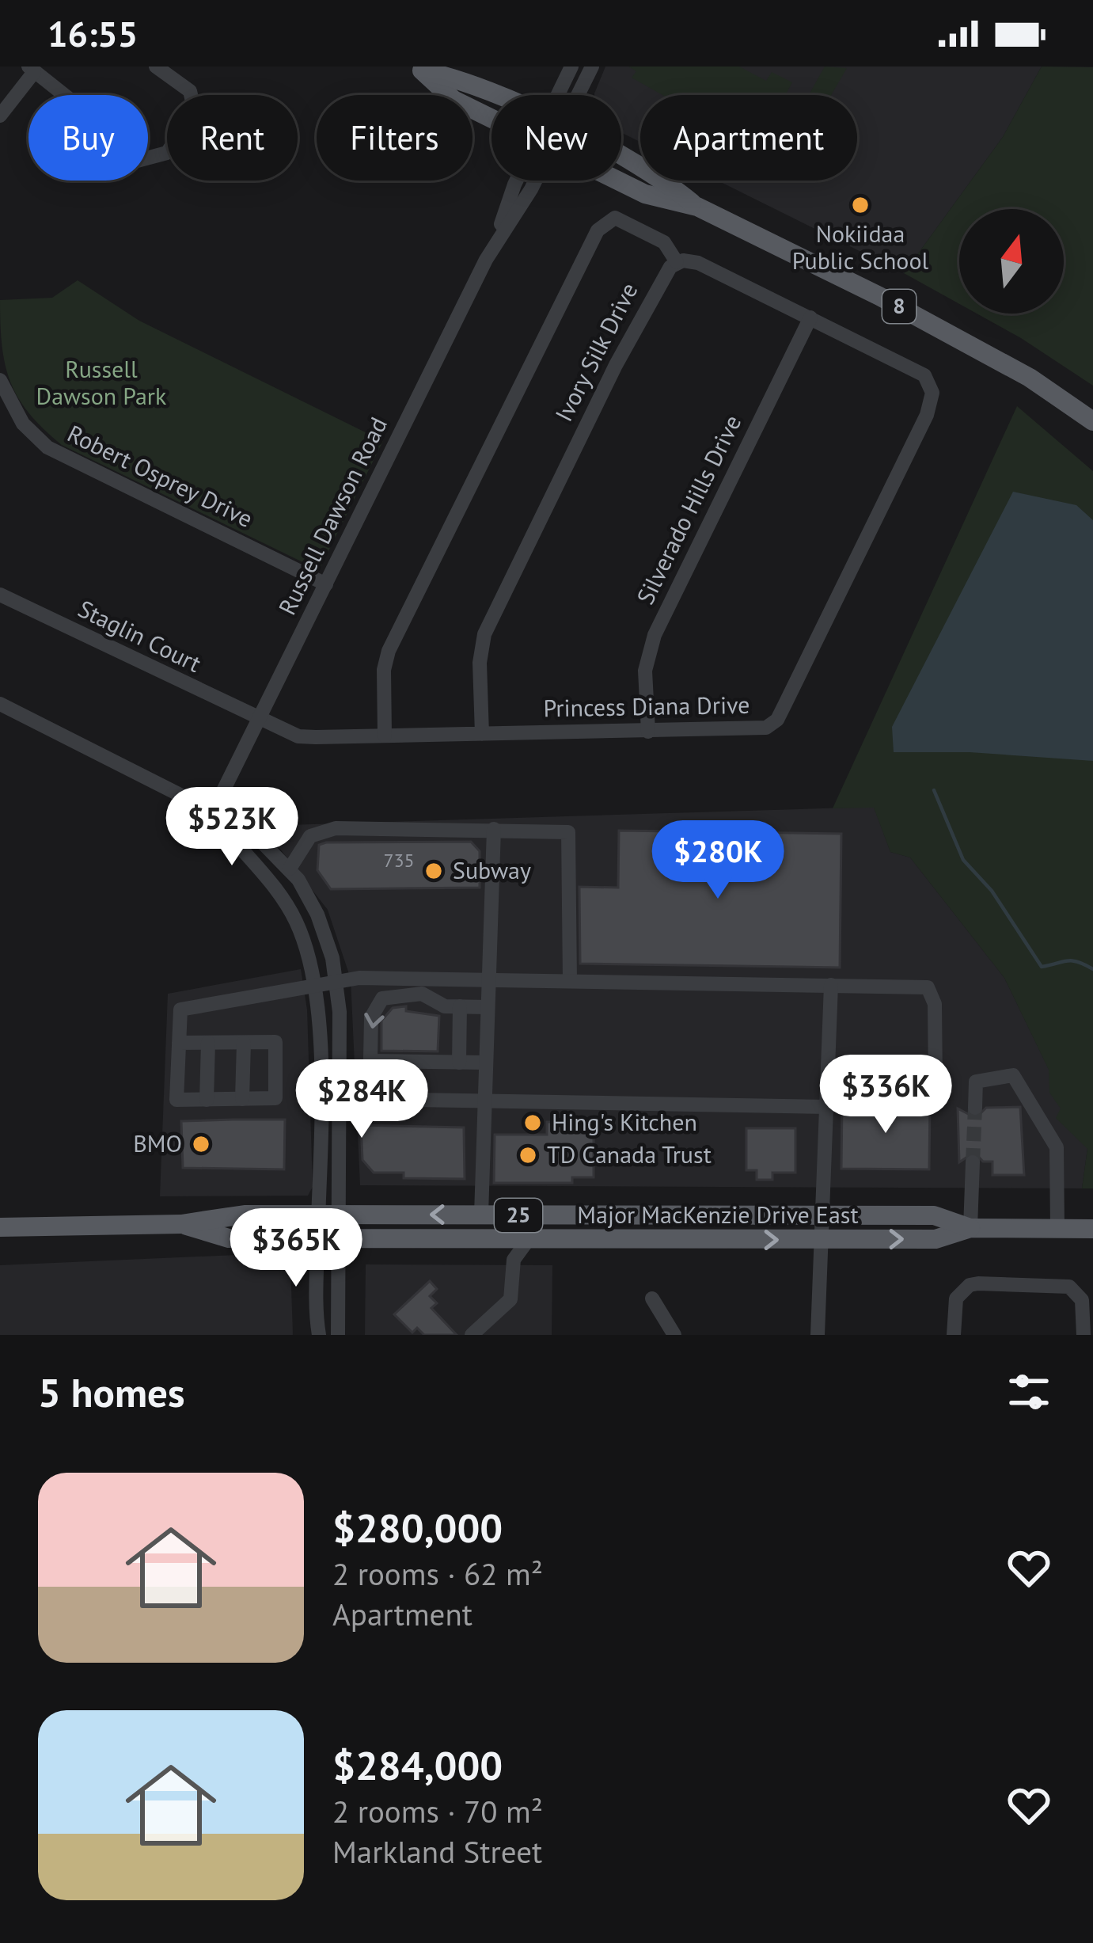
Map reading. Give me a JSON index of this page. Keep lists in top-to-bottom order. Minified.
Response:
{"streets":{"main road":["8","25","Major MacKenzie Drive East"],"street":["Ivory Silk Drive","Robert Osprey Drive","Silverado Hills Drive","Russell Dawson Road","Staglin Court","Princess Diana Drive"]},"crossings":[["Ivory Silk Drive","Princess Diana Drive"],["Robert Osprey Drive","Russell Dawson Road"],["Silverado Hills Drive","Princess Diana Drive"],["Russell Dawson Road","Staglin Court"],["Russell Dawson Road","Princess Diana Drive"],["Staglin Court","Princess Diana Drive"]],"parks":["Russell Dawson Park"],"places":["Nokiidaa Public School","Subway","Hing's Kitchen","BMO","TD Canada Trust"],"house_numbers":["735"],"north":"top","page":{"status":"16:55","chip":["Buy","Rent","Filters","New","Apartment"],"price":["$523K","$280K","$336K","$284K","$365K"],"heading":"5 homes","list":[{"name":"$280,000","note":"2 rooms · 62 m² · Apartment"},{"name":"$284,000","note":"2 rooms · 70 m² · Markland Street"}]}}
